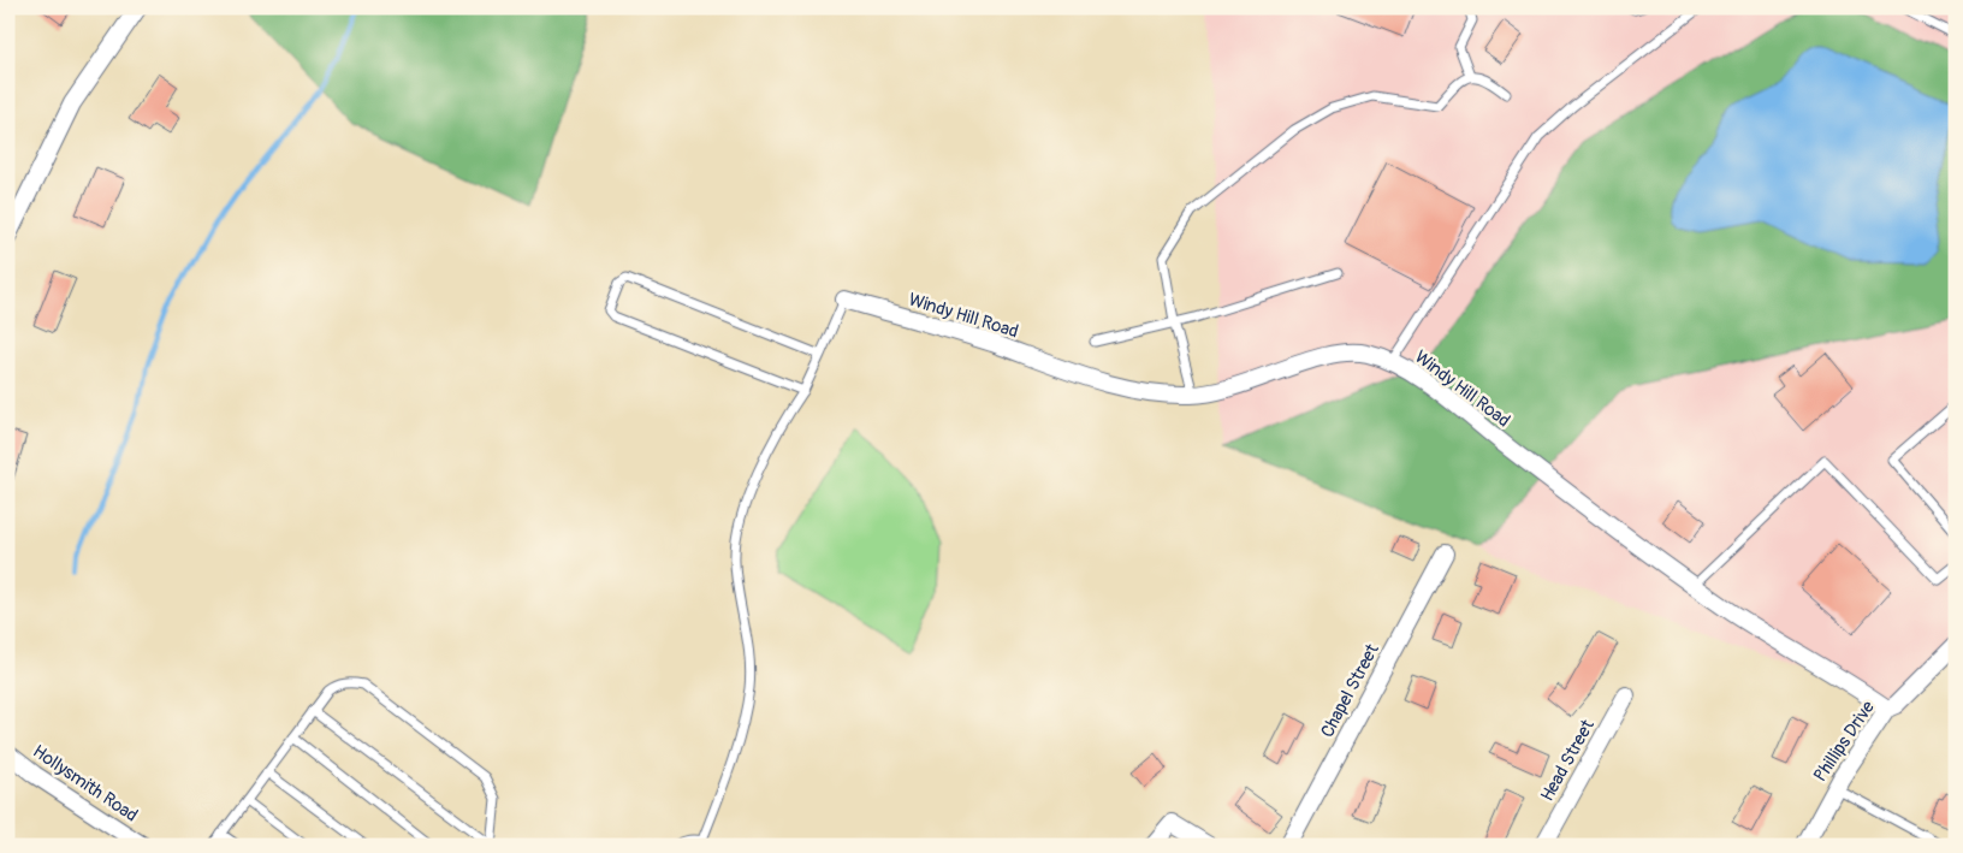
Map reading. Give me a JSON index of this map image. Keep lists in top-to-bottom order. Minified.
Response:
{"streets":{"street":["Windy Hill Road","Chapel Street","Phillips Drive","Head Street","Hollysmith Road"]},"crossings":[["Windy Hill Road","Phillips Drive"]]}
